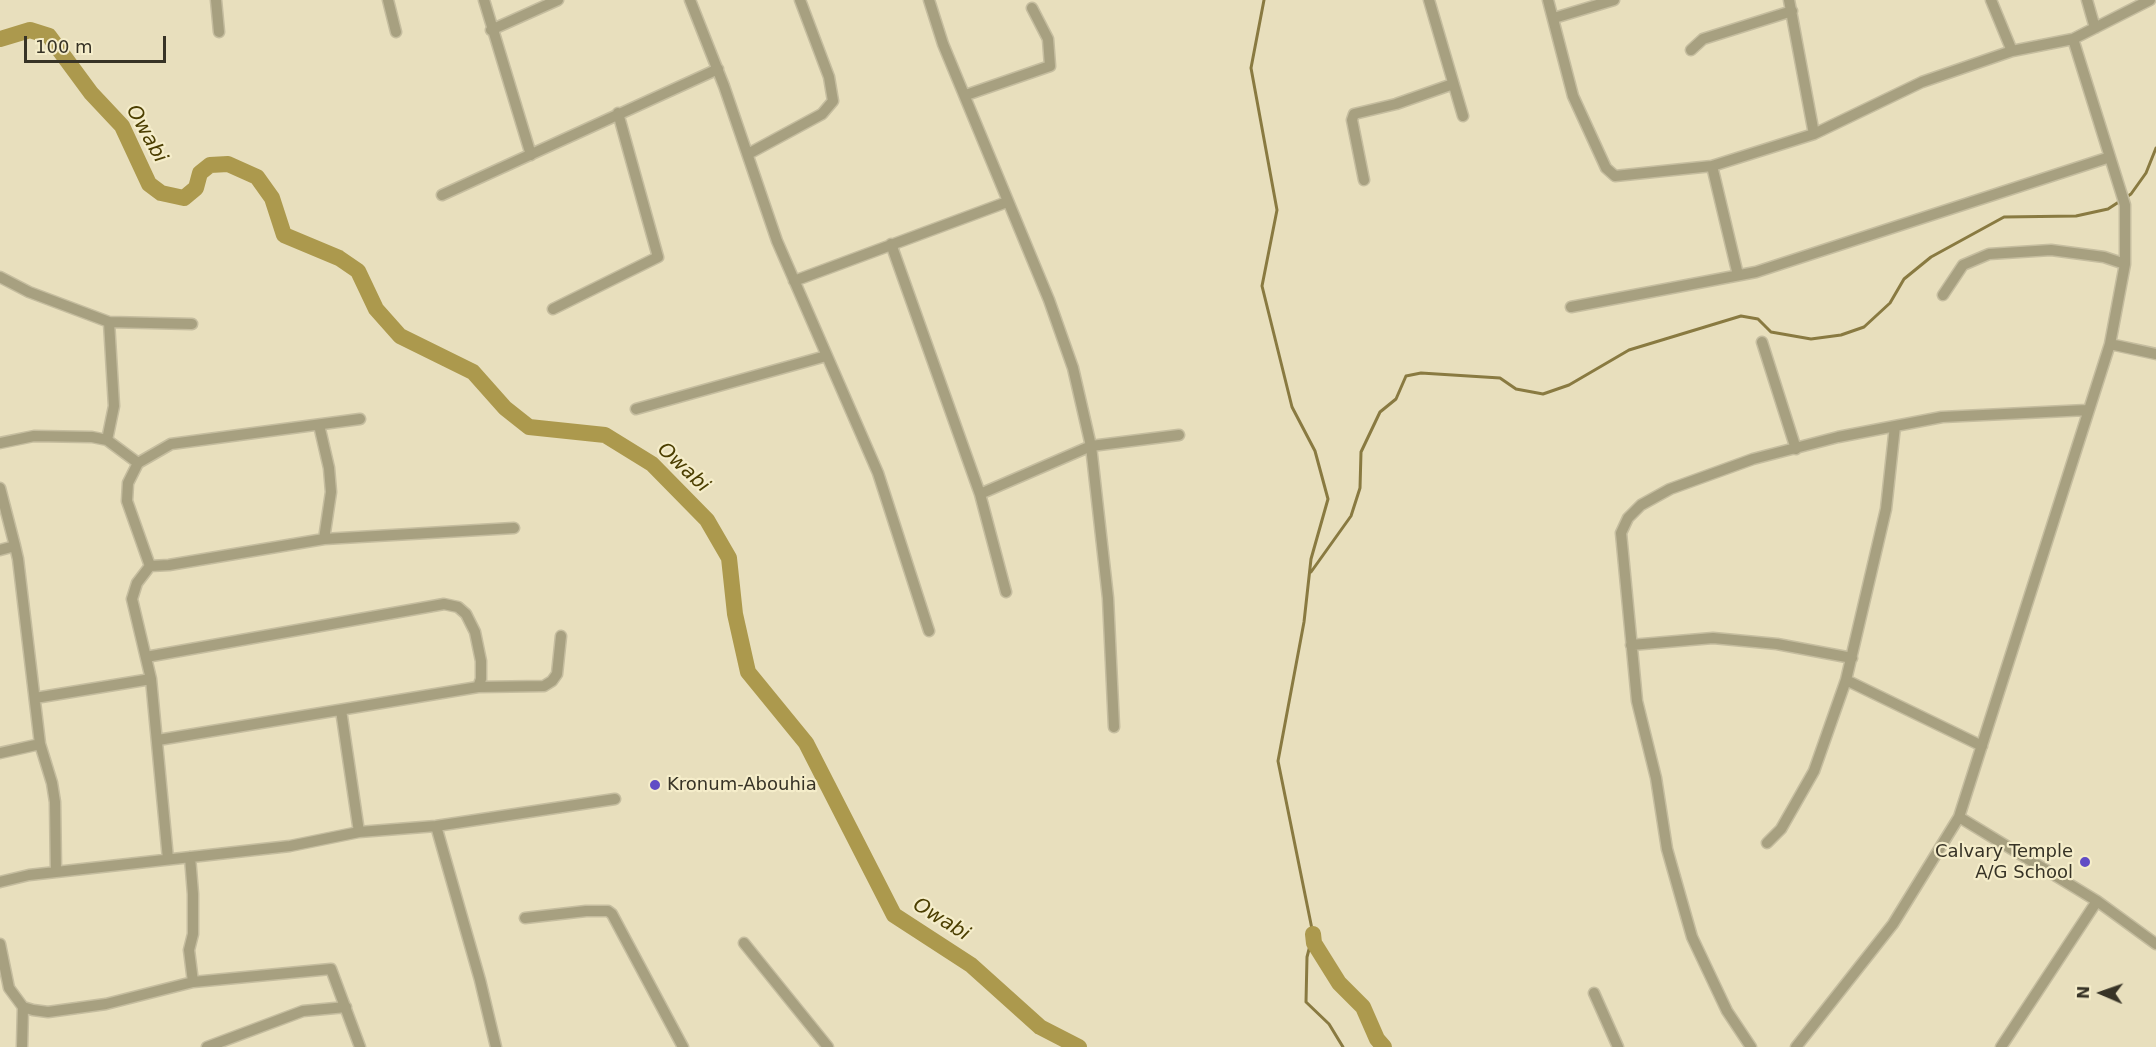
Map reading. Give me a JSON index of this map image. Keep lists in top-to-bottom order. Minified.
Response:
{"water":["Owabi"],"places":["Kronum-Abouhia","Calvary Temple A/G School"],"scale_bar":"100 m","north":"left"}
